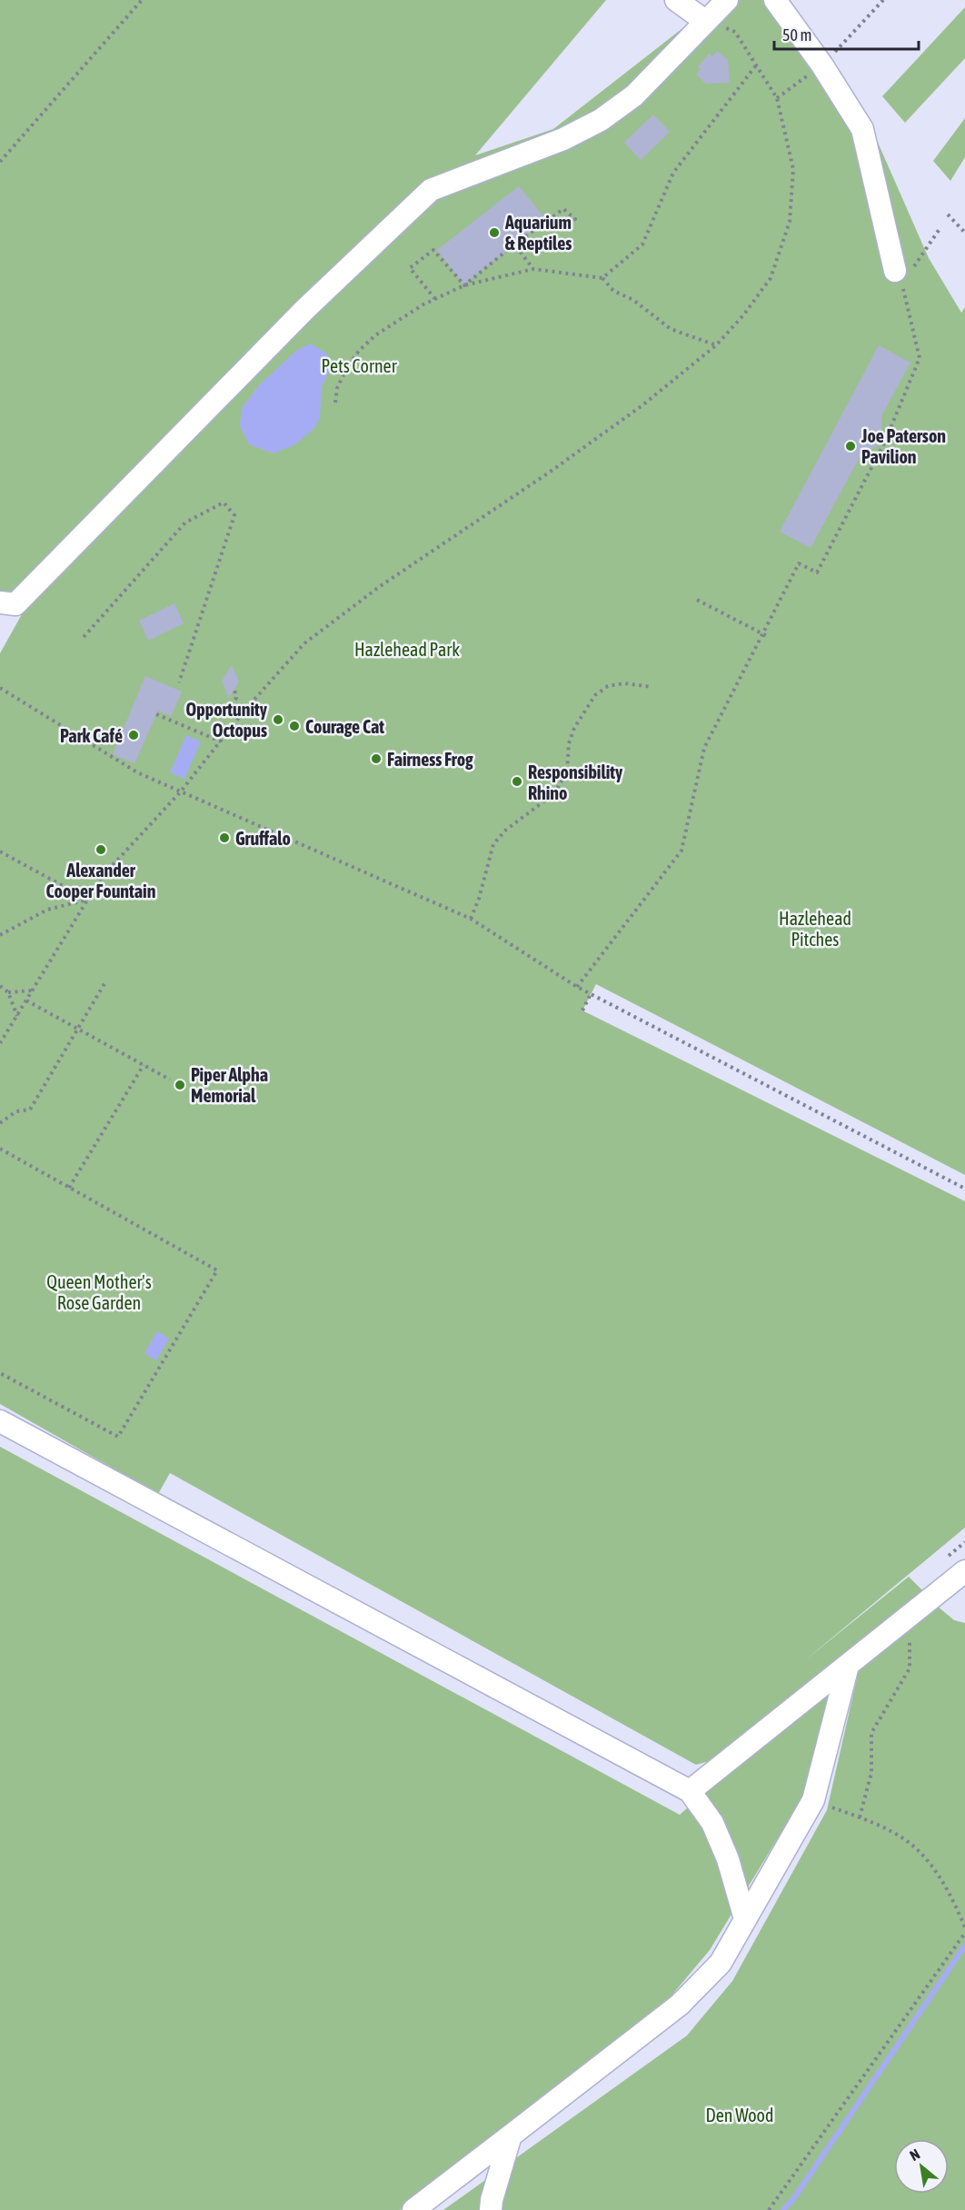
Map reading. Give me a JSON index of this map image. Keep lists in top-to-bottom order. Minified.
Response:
{"parks":["Pets Corner","Hazlehead Park","Hazlehead Pitches","Queen Mother's Rose Garden","Den Wood"],"places":["Aquarium & Reptiles","Joe Paterson Pavilion","Opportunity Octopus","Courage Cat","Park Café","Fairness Frog","Responsibility Rhino","Gruffalo","Alexander Cooper Fountain","Piper Alpha Memorial"],"scale_bar":"50 m","north":"top left"}
